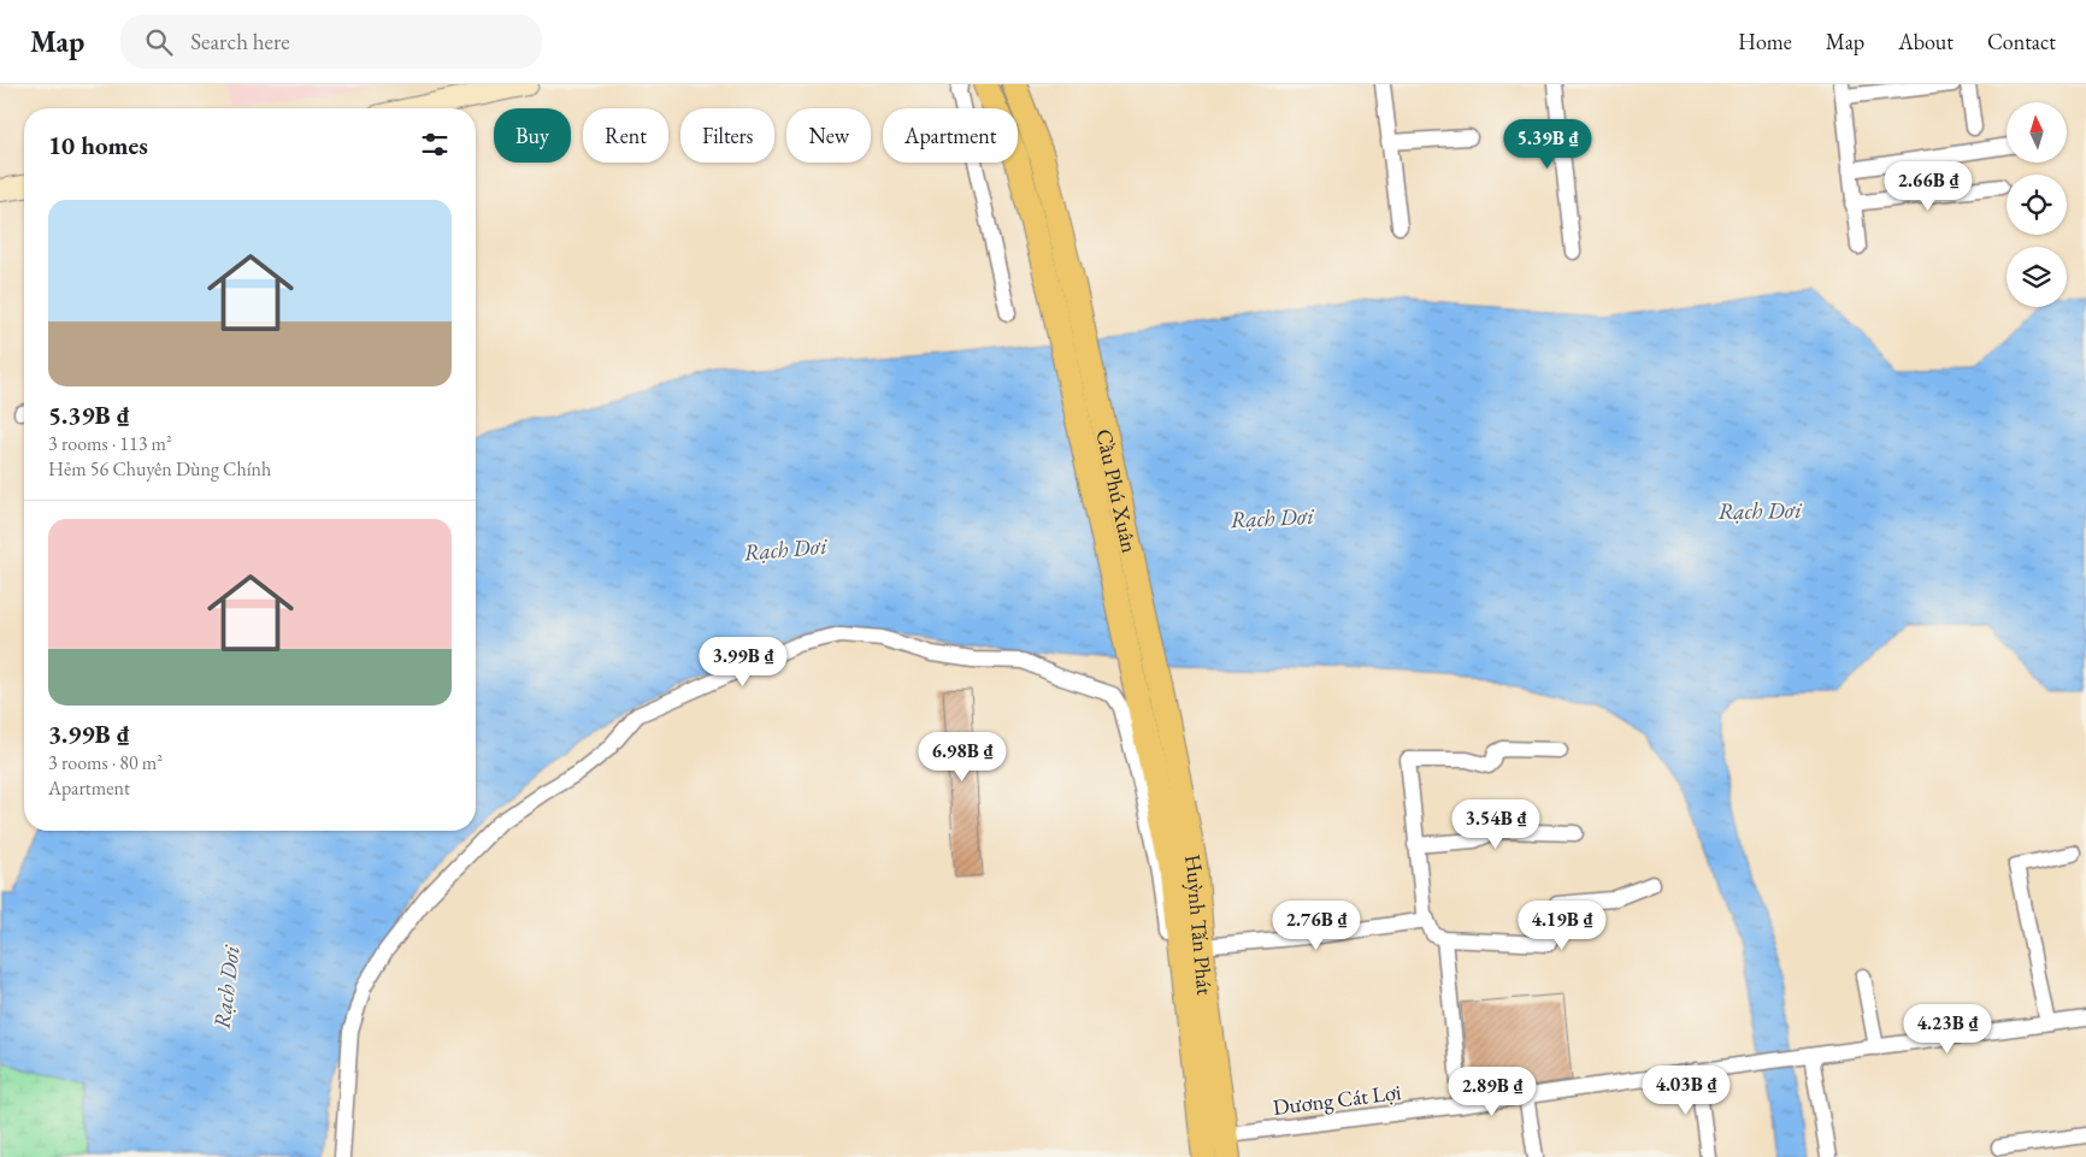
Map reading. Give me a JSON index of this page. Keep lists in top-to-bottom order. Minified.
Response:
{"streets":{"main road":["Cầu Phú Xuân","Huỳnh Tấn Phát"],"street":["Dương Cát Lợi"]},"crossings":[["Cầu Phú Xuân","Huỳnh Tấn Phát"],["Huỳnh Tấn Phát","Dương Cát Lợi"]],"water":["Rạch Dơi"],"north":"top","page":{"header":"Map","search":"Search here","nav":["Home","Map","About","Contact"],"chip":["Buy","Rent","Filters","New","Apartment"],"heading":"10 homes","price":["5.39B ₫","2.66B ₫","3.99B ₫","6.98B ₫","3.54B ₫","2.76B ₫","4.19B ₫","4.23B ₫","4.03B ₫","2.89B ₫"],"list":[{"name":"5.39B ₫","note":"3 rooms · 113 m² · Hẻm 56 Chuyên Dùng Chính"},{"name":"3.99B ₫","note":"3 rooms · 80 m² · Apartment"}]}}
